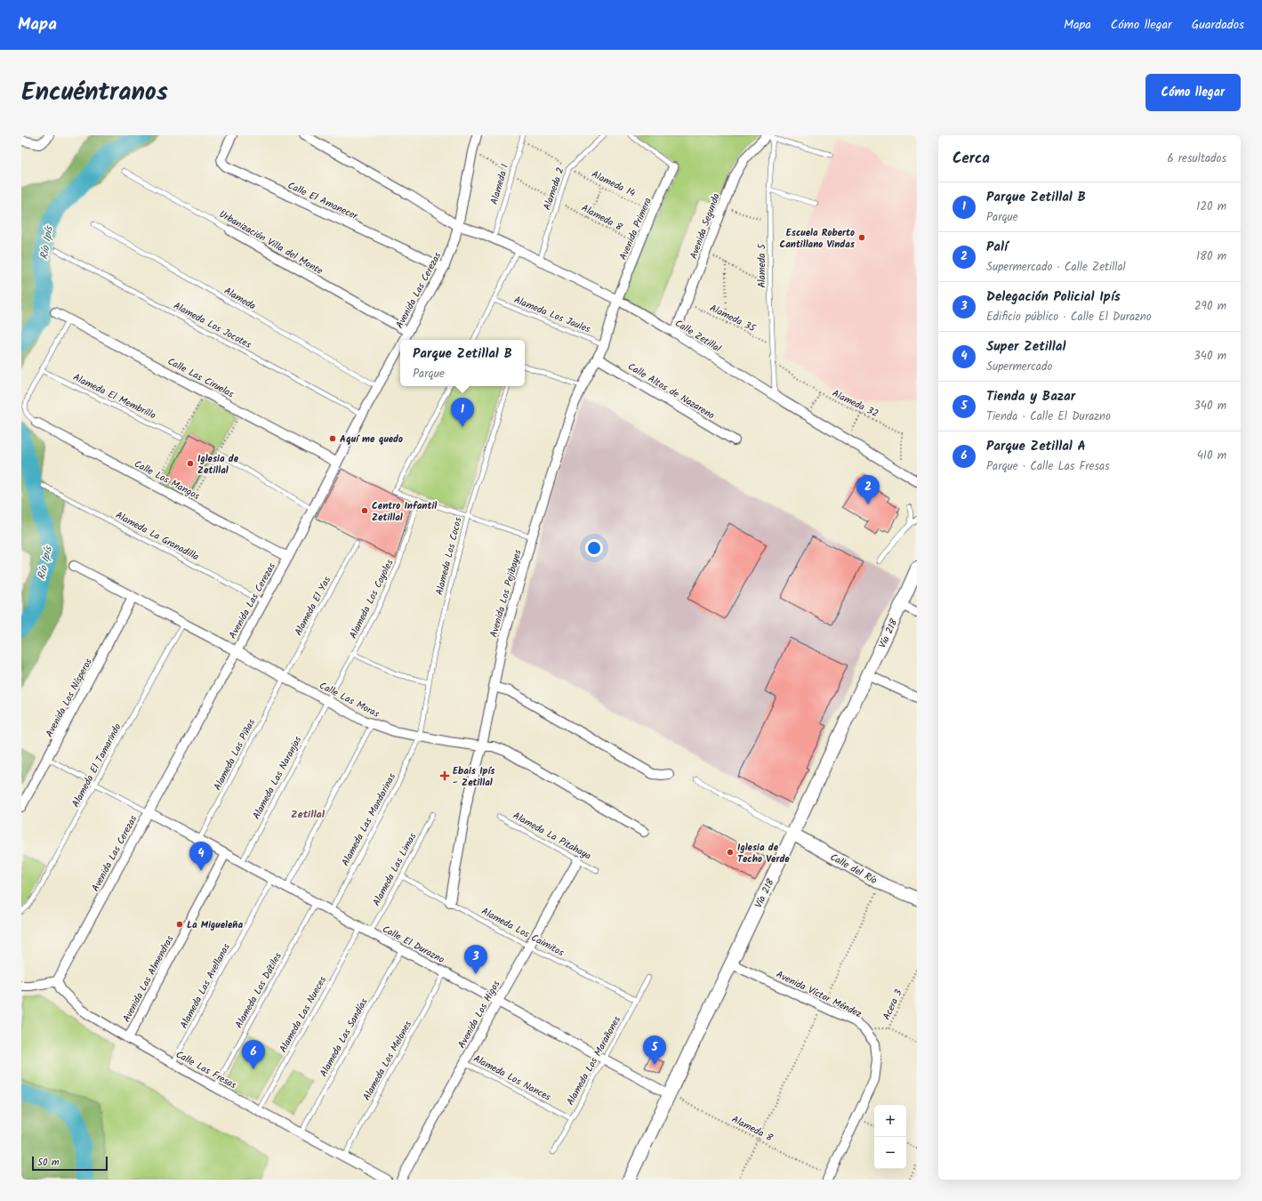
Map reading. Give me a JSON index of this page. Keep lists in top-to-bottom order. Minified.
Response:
{"streets":{"main road":["Vía 218","Calle del Río"],"street":["Calle El Amanecer","Avenida Segunda","Avenida Primera","Urbanización Villa del Monte","Avenida Las Cerezas","Calle Zetillal","Calle Las Ciruelas","Calle Altos de Nazareno","Calle Los Mangos","Avenida Los Pejibayes","Avenida Los Nísperos","Calle Las Moras","Calle El Durazno","Avenida Las Almendras","Avenida Víctor Méndez","Avenida Los Higos","Calle Las Fresas"],"lane":["Alameda 1","Alameda 2","Alameda 5","Alameda","Alameda Los Jaules","Alameda Los Jocotes","Alameda El Membrillo","Alameda La Granadilla","Alameda Los Cocos","Alameda Los Coyoles","Alameda El Yas","Alameda Las Piñas","Alameda El Tamarindo","Alameda Las Naranjas","Alameda Las Mandarinas","Alameda La Pitahaya","Alameda Las Limas","Alameda Los Caimitos","Alameda Las Avellanas","Alameda Los Dátiles","Alameda Las Nueces","Alameda Las Sandías","Alameda Los Melones","Alameda Los Marañones","Alameda Los Nances"],"path":["Alameda 14","Alameda 8","Alameda 35","Alameda 32","Acera 3"]},"crossings":[["Alameda 14","Alameda 1"],["Alameda 14","Alameda 2"],["Alameda 14","Avenida Primera"],["Alameda 1","Alameda 8"],["Alameda 1","Calle Zetillal"],["Alameda 2","Alameda 8"],["Alameda 2","Calle Zetillal"],["Calle El Amanecer","Avenida Las Cerezas"],["Alameda 8","Avenida Primera"],["Alameda 8","Avenida Las Cerezas"],["Alameda 8","Vía 218"],["Alameda 8","Calle El Durazno"],["Alameda 8","Avenida Víctor Méndez"],["Avenida Segunda","Alameda 5"],["Avenida Segunda","Alameda 35"],["Avenida Segunda","Calle Zetillal"],["Avenida Primera","Calle Zetillal"],["Avenida Primera","Avenida Los Pejibayes"],["Urbanización Villa del Monte","Avenida Las Cerezas"],["Alameda 5","Alameda 35"],["Alameda 5","Calle Zetillal"],["Alameda 5","Alameda 32"],["Avenida Las Cerezas","Alameda"],["Avenida Las Cerezas","Alameda Los Jocotes"],["Avenida Las Cerezas","Calle Zetillal"],["Avenida Las Cerezas","Calle Las Ciruelas"],["Avenida Las Cerezas","Calle Los Mangos"],["Avenida Las Cerezas","Alameda La Granadilla"],["Avenida Las Cerezas","Calle Las Moras"],["Avenida Las Cerezas","Calle El Durazno"],["Avenida Las Cerezas","Calle Las Fresas"],["Alameda Los Jaules","Avenida Los Pejibayes"],["Calle Zetillal","Alameda 32"],["Calle Zetillal","Avenida Los Pejibayes"],["Calle Altos de Nazareno","Avenida Los Pejibayes"],["Alameda Los Cocos","Calle Las Moras"],["Alameda Los Cocos","Alameda Las Mandarinas"],["Avenida Los Pejibayes","Calle Las Moras"],["Avenida Los Pejibayes","Alameda Los Caimitos"],["Alameda Los Coyoles","Calle Las Moras"],["Alameda Los Coyoles","Alameda Las Naranjas"],["Alameda El Yas","Calle Las Moras"],["Alameda El Yas","Alameda Las Piñas"],["Vía 218","Calle del Río"],["Vía 218","Calle El Durazno"],["Vía 218","Avenida Víctor Méndez"],["Avenida Los Nísperos","Calle Las Moras"],["Calle Las Moras","Alameda Las Piñas"],["Calle Las Moras","Alameda El Tamarindo"],["Calle Las Moras","Alameda Las Naranjas"],["Calle Las Moras","Alameda Las Mandarinas"],["Alameda Las Piñas","Calle El Durazno"],["Alameda Las Naranjas","Calle El Durazno"],["Alameda Las Mandarinas","Calle El Durazno"],["Alameda La Pitahaya","Avenida Los Higos"],["Alameda Las Limas","Alameda Los Caimitos"],["Alameda Las Limas","Calle El Durazno"],["Alameda Los Caimitos","Avenida Los Higos"],["Alameda Los Caimitos","Alameda Los Marañones"],["Calle El Durazno","Avenida Las Almendras"],["Calle El Durazno","Alameda Las Avellanas"],["Calle El Durazno","Alameda Los Dátiles"],["Calle El Durazno","Alameda Las Nueces"],["Calle El Durazno","Avenida Los Higos"],["Calle El Durazno","Alameda Las Sandías"],["Calle El Durazno","Alameda Los Melones"],["Calle El Durazno","Alameda Los Marañones"],["Avenida Las Almendras","Calle Las Fresas"],["Alameda Las Avellanas","Calle Las Fresas"],["Alameda Los Dátiles","Calle Las Fresas"],["Alameda Las Nueces","Calle Las Fresas"],["Avenida Los Higos","Alameda Los Nances"],["Alameda Las Sandías","Calle Las Fresas"],["Alameda Los Melones","Calle Las Fresas"],["Alameda Los Marañones","Alameda Los Nances"]],"districts":["Zetillal"],"water":["Río Ipís"],"places":{"other":["Escuela Roberto Cantillano Vindas","Aquí me quedo","Iglesia de Zetillal","Centro Infantil Zetillal","Iglesia de Techo Verde","La Migueleña"],"health":["Ebais Ipís - Zetillal"]},"scale_bar":"50 m","page":{"header":"Mapa","nav":["Mapa","Cómo llegar","Guardados"],"title":"Encuéntranos","buttons":"Cómo llegar","heading":["Cerca","6 resultados"],"list":[{"mark":"1","name":"Parque Zetillal B","note":"Parque","value":"120 m"},{"mark":"2","name":"Palí","note":"Supermercado · Calle Zetillal","value":"180 m"},{"mark":"3","name":"Delegación Policial Ipís","note":"Edificio público · Calle El Durazno","value":"290 m"},{"mark":"4","name":"Super Zetillal","note":"Supermercado","value":"340 m"},{"mark":"5","name":"Tienda y Bazar","note":"Tienda · Calle El Durazno","value":"340 m"},{"mark":"6","name":"Parque Zetillal A","note":"Parque · Calle Las Fresas","value":"410 m"}],"popup":["Parque Zetillal B","Parque"],"pins":["1","2","4","3","5","6"],"map_buttons":["+","−"],"scale":"50 m"}}
